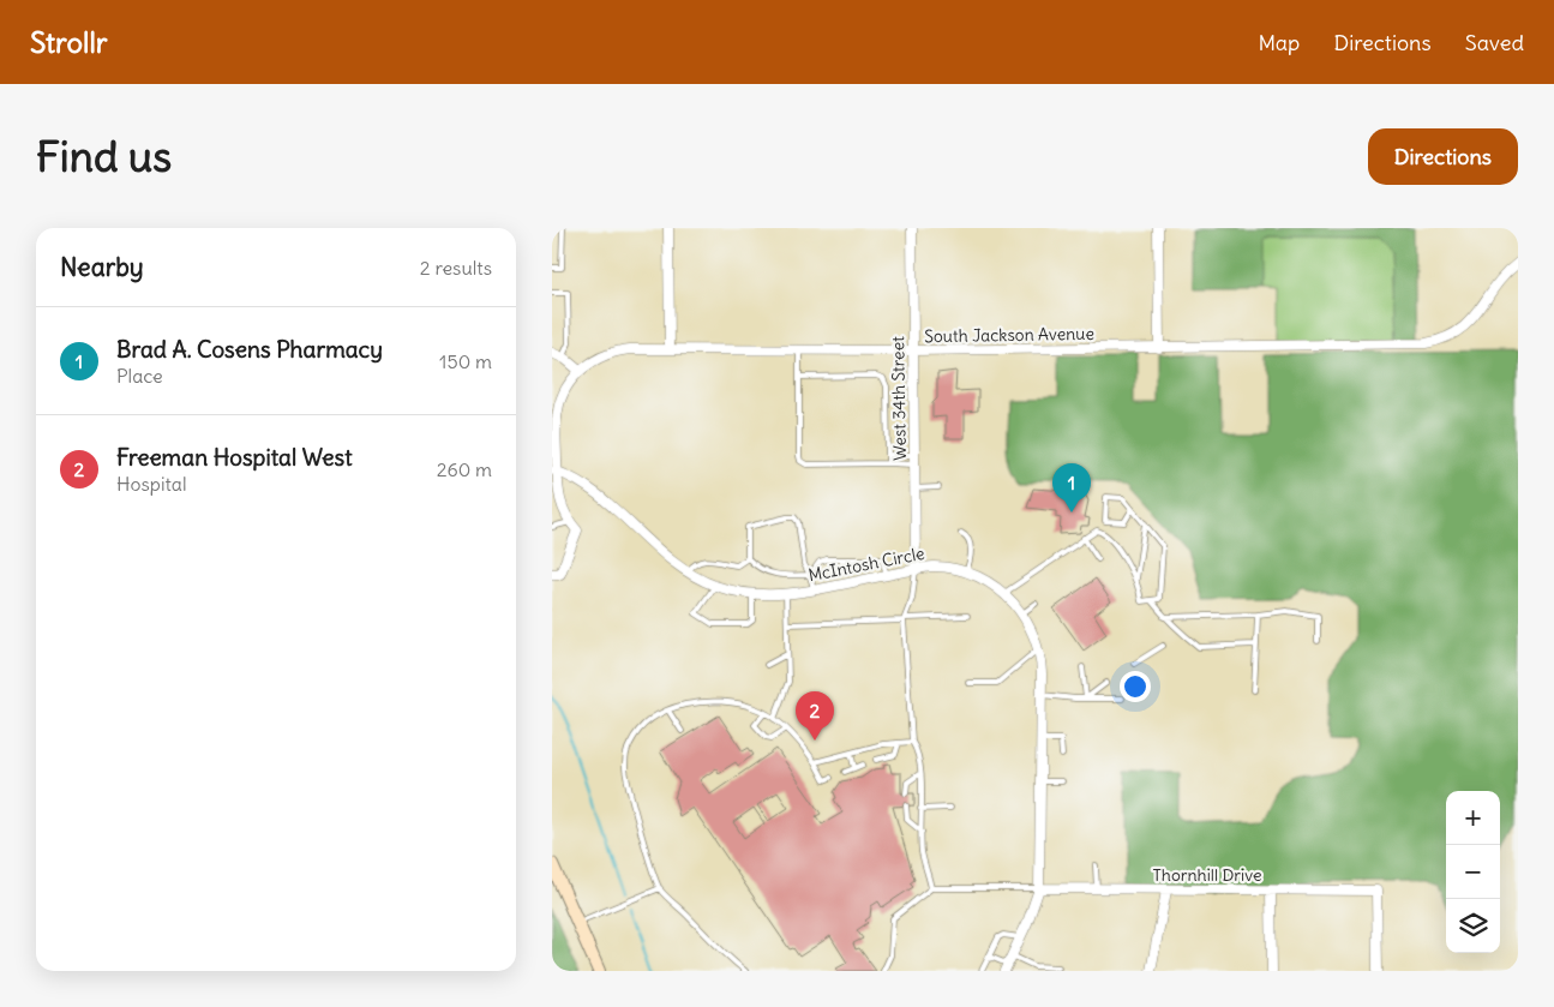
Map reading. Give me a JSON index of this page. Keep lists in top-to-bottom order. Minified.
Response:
{"streets":{"street":["South Jackson Avenue","West 34th Street","McIntosh Circle","Thornhill Drive"]},"crossings":[["South Jackson Avenue","West 34th Street"],["South Jackson Avenue","McIntosh Circle"],["West 34th Street","McIntosh Circle"],["McIntosh Circle","Thornhill Drive"]],"page":{"header":"Strollr","nav":["Map","Directions","Saved"],"buttons":"Directions","title":"Find us","heading":["Nearby","2 results"],"list":[{"mark":"1","name":"Brad A. Cosens Pharmacy","note":"Place","value":"150 m"},{"mark":"2","name":"Freeman Hospital West","note":"Hospital","value":"260 m"}],"pins":["1","2"],"map_buttons":["+","−"]}}
